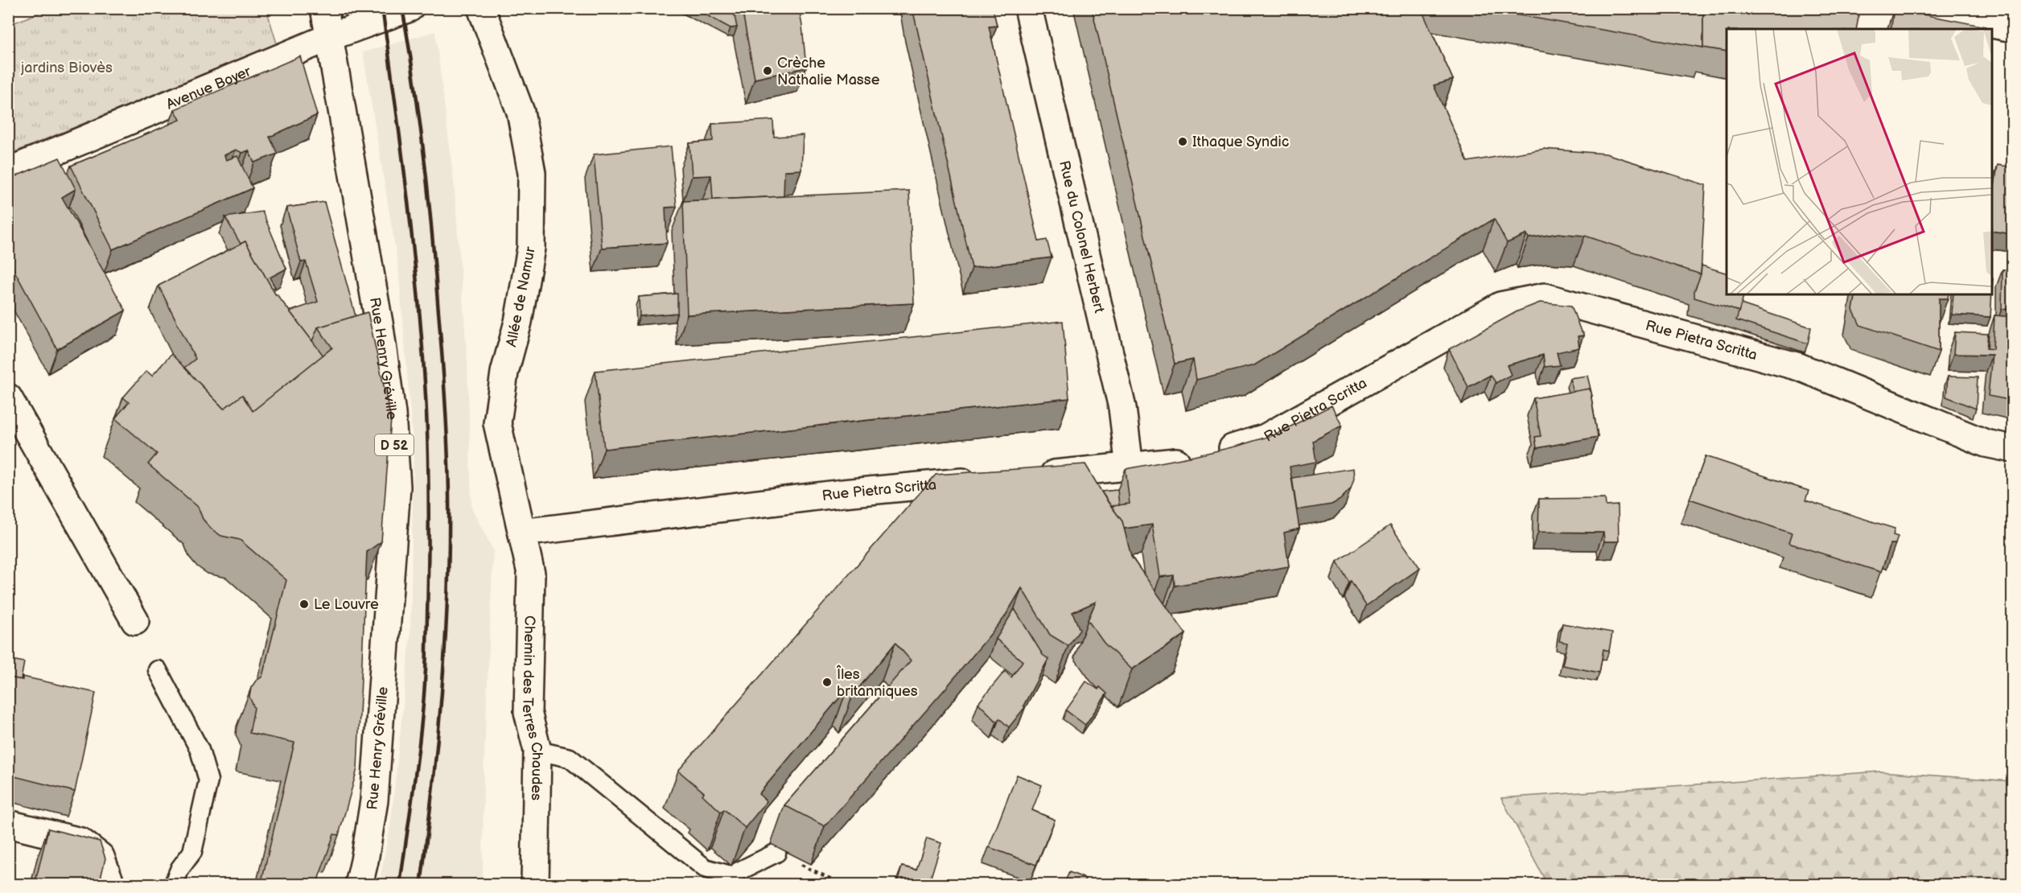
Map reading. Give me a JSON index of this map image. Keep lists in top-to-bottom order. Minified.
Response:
{"streets":{"street":["Avenue Boyer","Rue du Colonel Herbert","Allée de Namur","Rue Pietra Scritta","Rue Henry Gréville","D 52","Chemin des Terres Chaudes"]},"crossings":[["Avenue Boyer","Rue Henry Gréville"],["Rue du Colonel Herbert","Rue Pietra Scritta"],["Allée de Namur","Rue Pietra Scritta"],["Allée de Namur","Chemin des Terres Chaudes"],["Rue Pietra Scritta","Chemin des Terres Chaudes"]],"parks":["jardins Biovès"],"places":["Crèche Nathalie Masse","Ithaque Syndic","Le Louvre","Îles britanniques"]}
